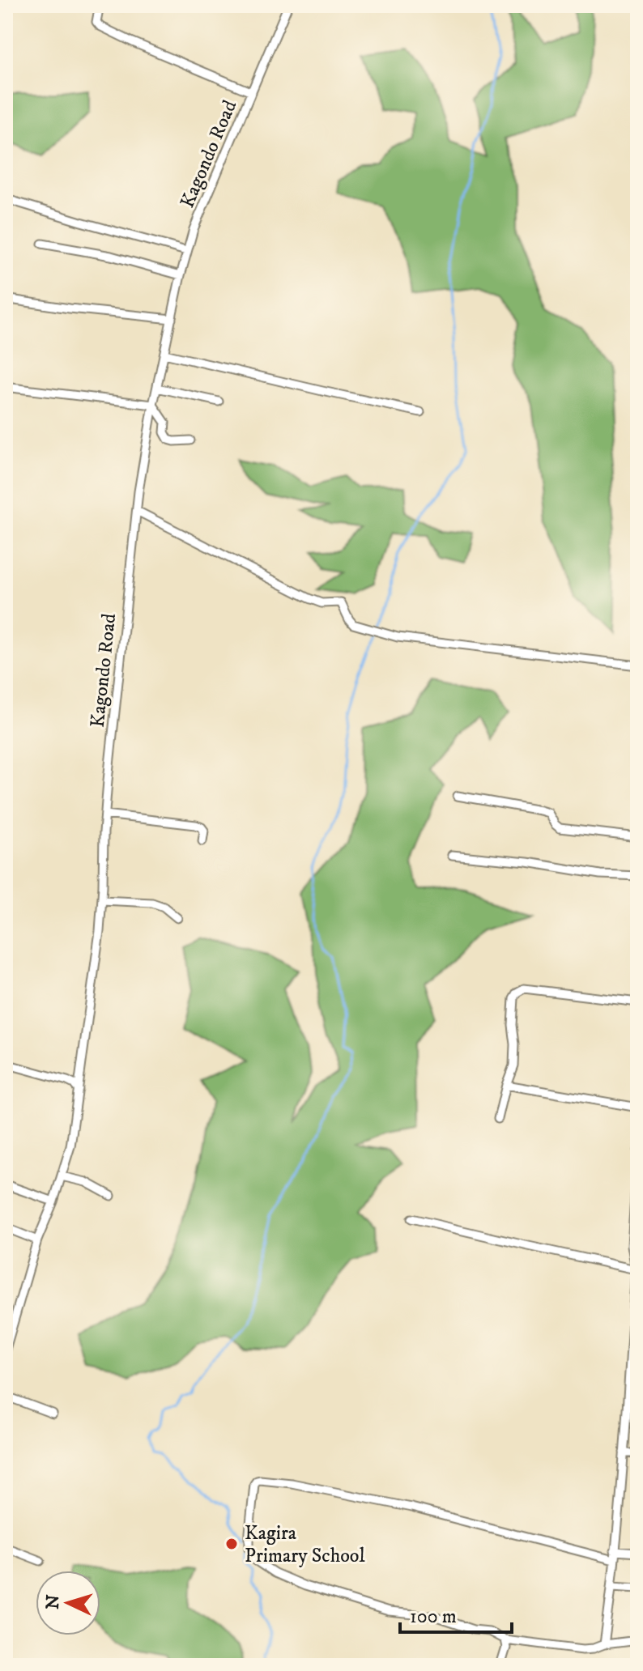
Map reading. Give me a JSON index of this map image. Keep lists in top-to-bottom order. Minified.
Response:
{"streets":{"street":["Kagondo Road"]},"places":["Kagira Primary School"],"scale_bar":"100 m","north":"left"}
